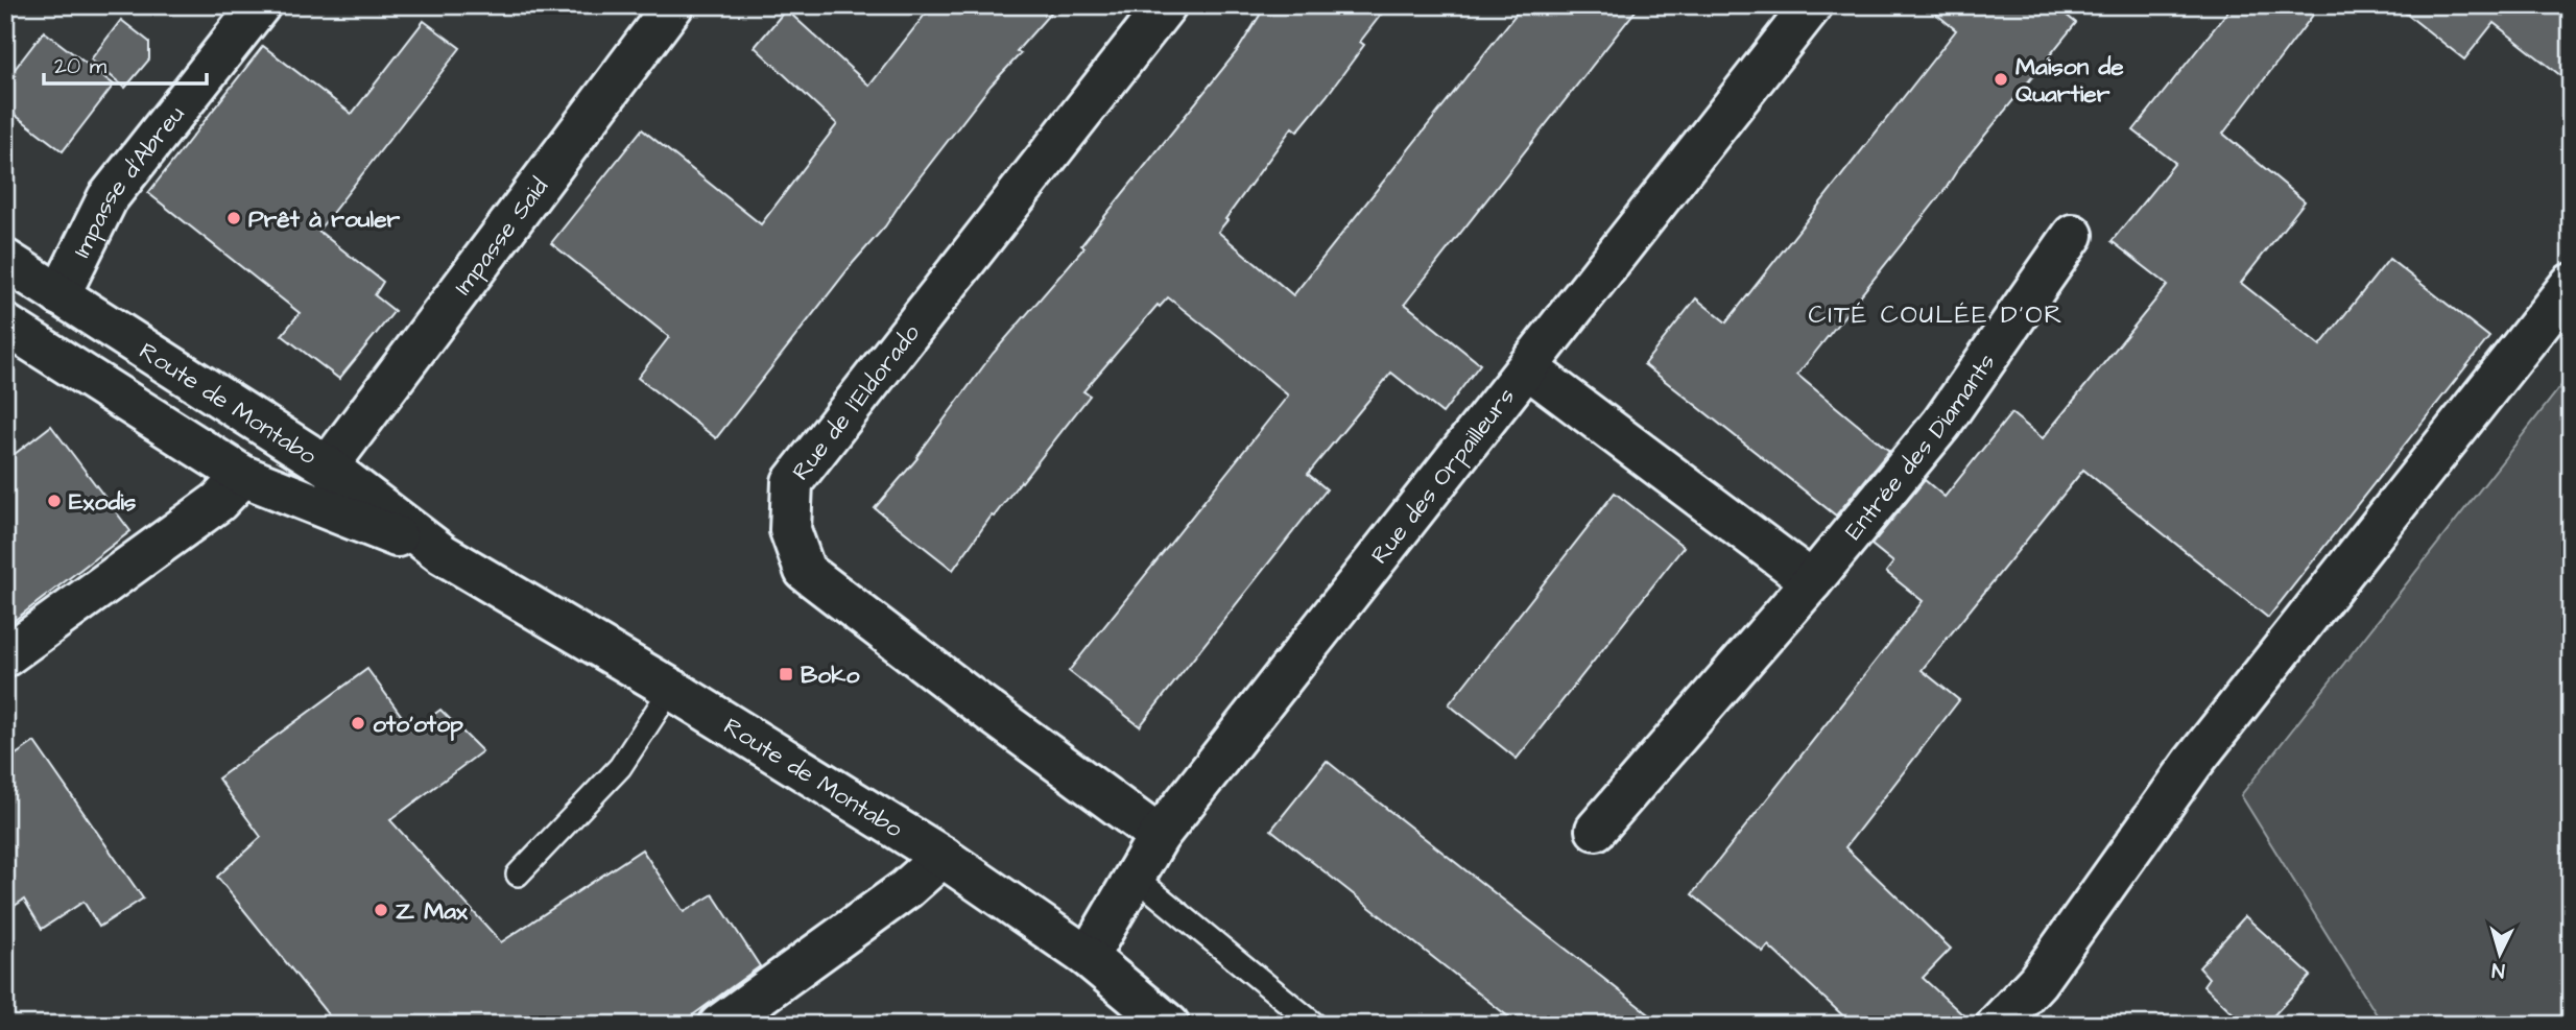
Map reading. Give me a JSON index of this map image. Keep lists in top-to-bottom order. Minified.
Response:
{"streets":{"street":["Impasse d'Abreu","Impasse Said","Route de Montabo","Rue de l'Eldorado","Entrée des Diamants","Rue des Orpailleurs"]},"crossings":[["Impasse d'Abreu","Route de Montabo"],["Impasse Said","Route de Montabo"],["Route de Montabo","Rue des Orpailleurs"],["Rue de l'Eldorado","Rue des Orpailleurs"]],"districts":["CITÉ COULÉE D'OR"],"places":{"other":["Maison de Quartier","Prêt à rouler","Exodis","oto'otop","Z Max"],"transit":["Boko"]},"scale_bar":"20 m","north":"bottom"}
